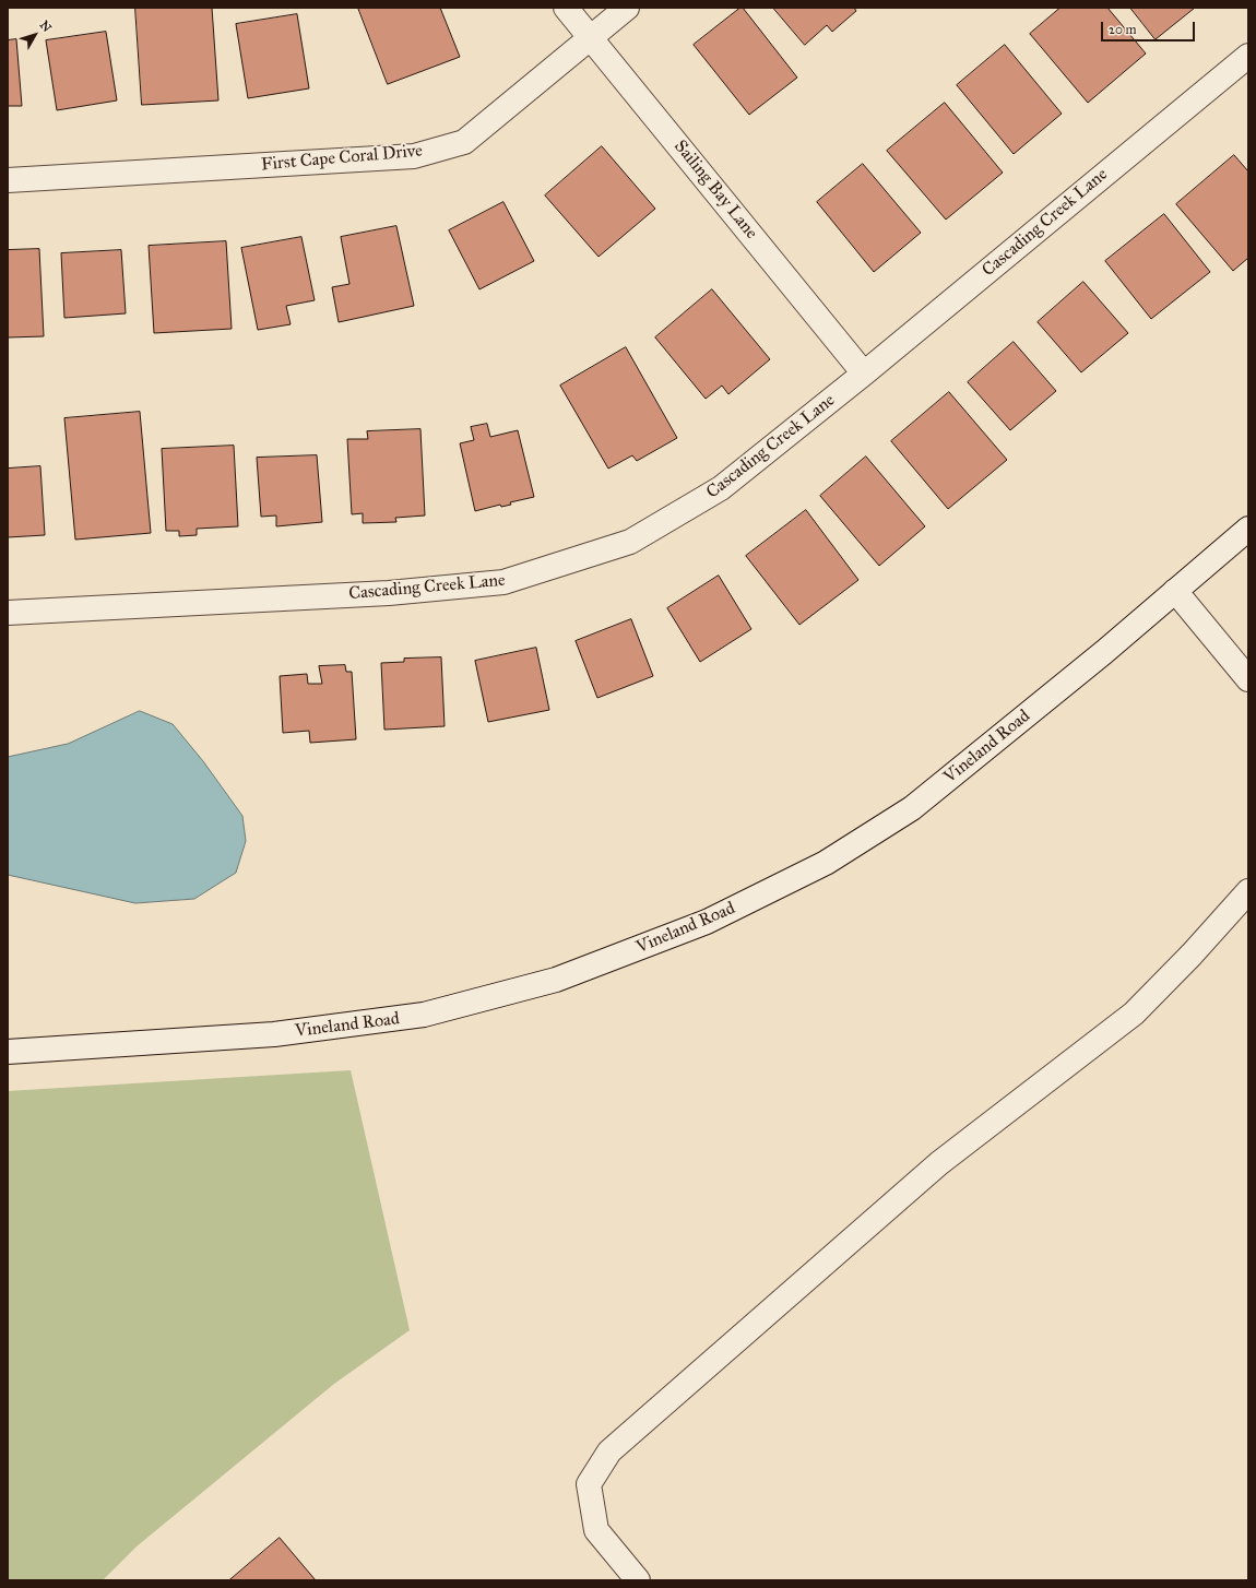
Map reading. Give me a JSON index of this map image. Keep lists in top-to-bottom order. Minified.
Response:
{"streets":{"street":["First Cape Coral Drive","Sailing Bay Lane","Cascading Creek Lane","Vineland Road"]},"crossings":[["First Cape Coral Drive","Sailing Bay Lane"],["Sailing Bay Lane","Cascading Creek Lane"]],"scale_bar":"20 m","north":"top right"}
